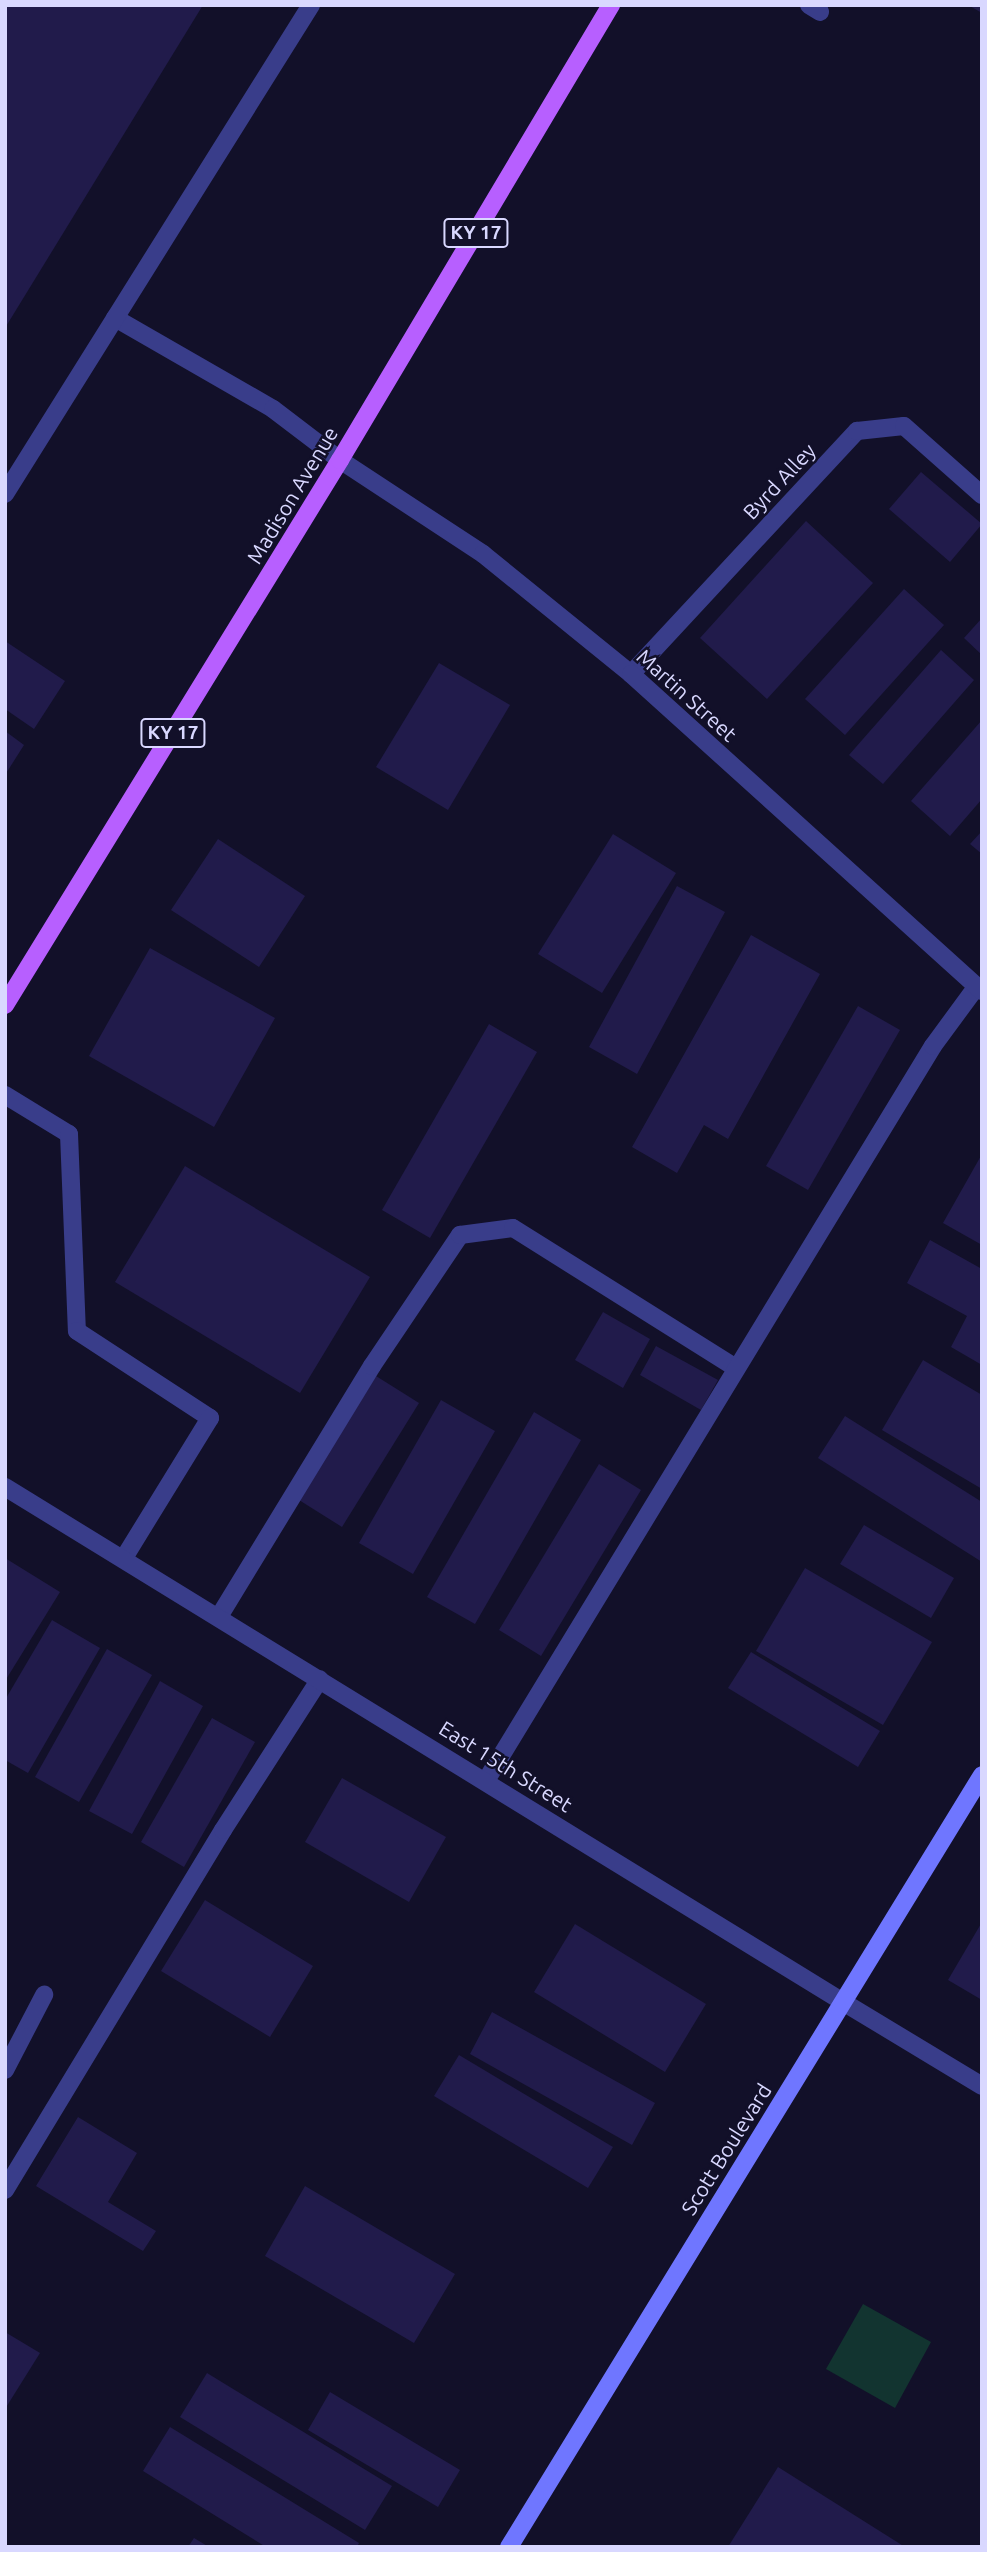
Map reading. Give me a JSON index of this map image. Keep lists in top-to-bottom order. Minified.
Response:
{"streets":{"main road":["KY 17","Madison Avenue","Scott Boulevard"],"street":["Byrd Alley","Martin Street","East 15th Street"]},"crossings":[["Byrd Alley","Martin Street"],["Madison Avenue","Martin Street"],["East 15th Street","Scott Boulevard"]]}
